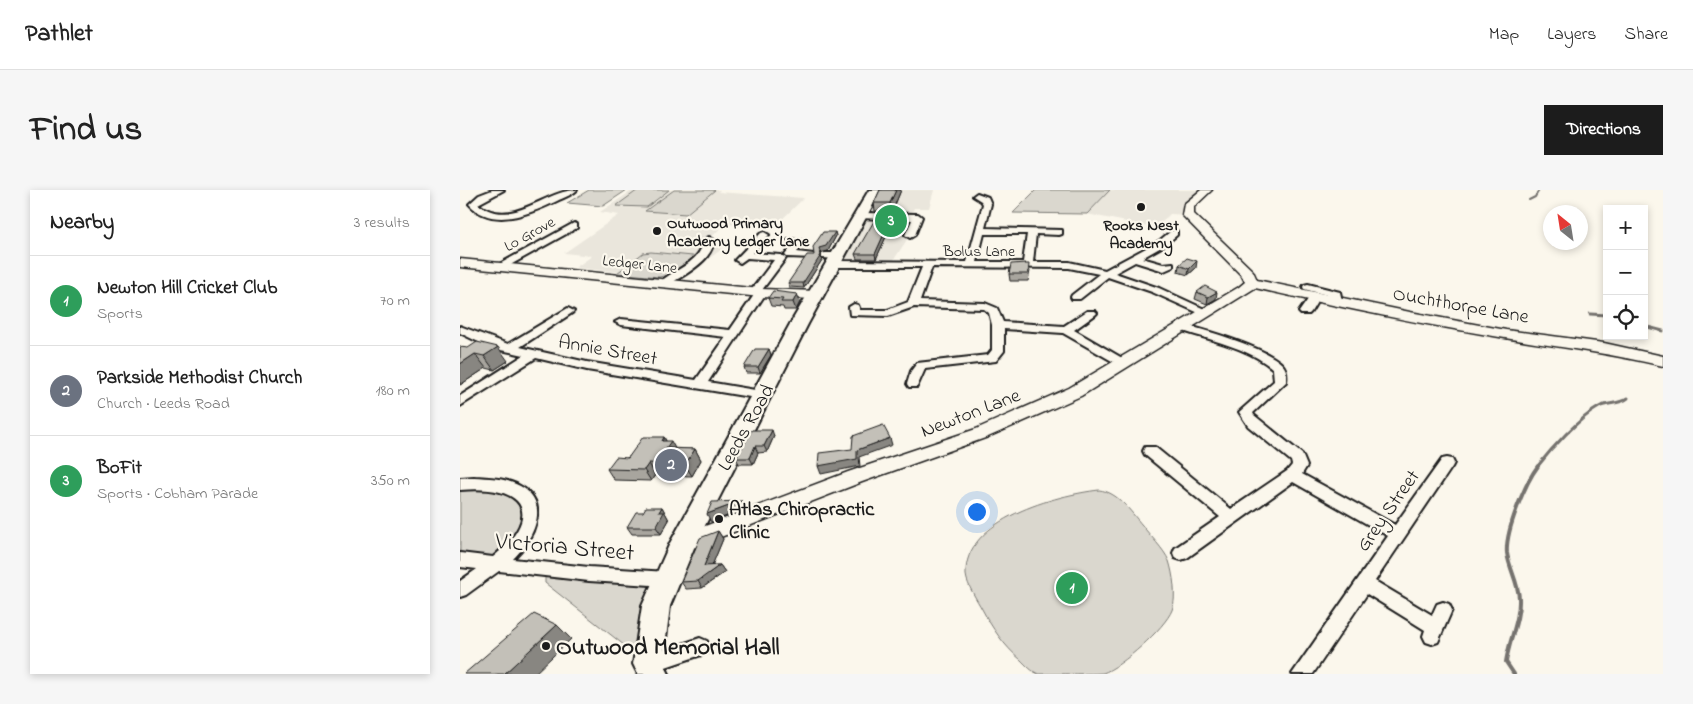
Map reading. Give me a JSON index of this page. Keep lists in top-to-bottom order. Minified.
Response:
{"streets":{"main road":["Leeds Road"],"street":["Lo Grove","Bolus Lane","Ledger Lane","Ouchthorpe Lane","Annie Street","Newton Lane","Grey Street","Victoria Street"]},"crossings":[["Lo Grove","Ledger Lane"],["Bolus Lane","Newton Lane"],["Bolus Lane","Leeds Road"],["Ledger Lane","Leeds Road"],["Ouchthorpe Lane","Newton Lane"],["Annie Street","Leeds Road"],["Newton Lane","Leeds Road"],["Leeds Road","Victoria Street"]],"places":["Rooks Nest Academy","Outwood Primary Academy Ledger Lane","Atlas Chiropractic Clinic","Outwood Memorial Hall"],"north":"top left","page":{"header":"Pathlet","nav":["Map","Layers","Share"],"title":"Find us","buttons":"Directions","heading":["Nearby","3 results"],"pins":["3","2","1"],"map_buttons":["+","−"],"list":[{"mark":"1","name":"Newton Hill Cricket Club","note":"Sports","value":"70 m"},{"mark":"2","name":"Parkside Methodist Church","note":"Church · Leeds Road","value":"180 m"},{"mark":"3","name":"BoFit","note":"Sports · Cobham Parade","value":"350 m"}]}}
